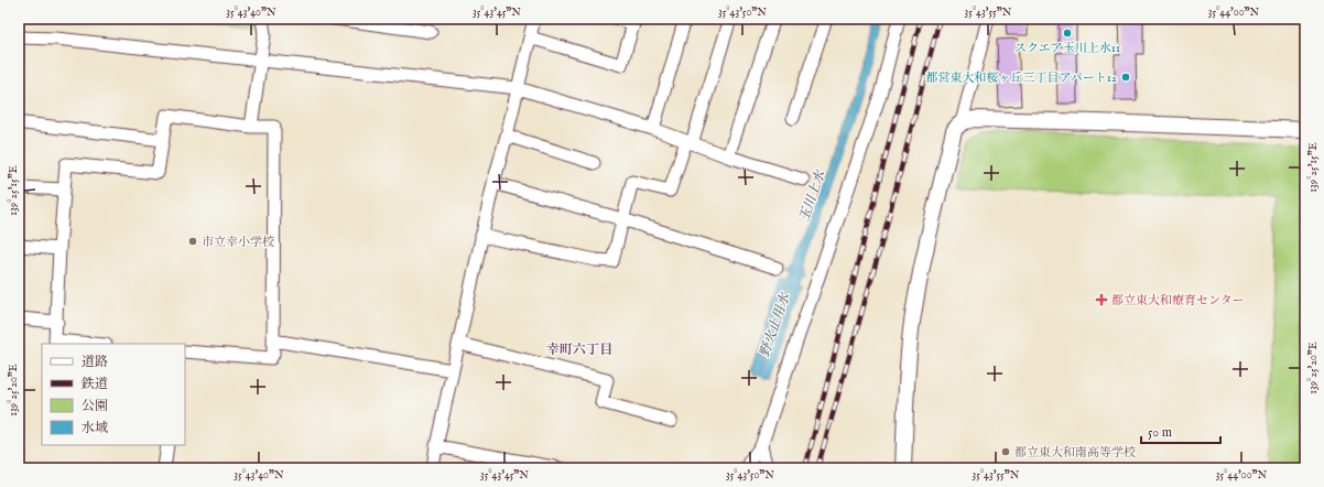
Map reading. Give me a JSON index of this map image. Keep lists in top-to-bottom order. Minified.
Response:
{"districts":["幸町六丁目"],"water":["玉川上水","野火止用水"],"places":{"other":["スクエア玉川上水11","都営東大和桜ヶ丘三丁目アパート12","市立幸小学校","都立東大和南高等学校"],"health":["都立東大和療育センター"]},"legend":["道路","鉄道","公園","水域"],"scale_bar":"50 m","coordinates":["35°43'40\"N","35°43'45\"N","35°43'50\"N","35°43'55\"N","35°44'00\"N","139°25'15\"E","139°25'20\"E"]}
